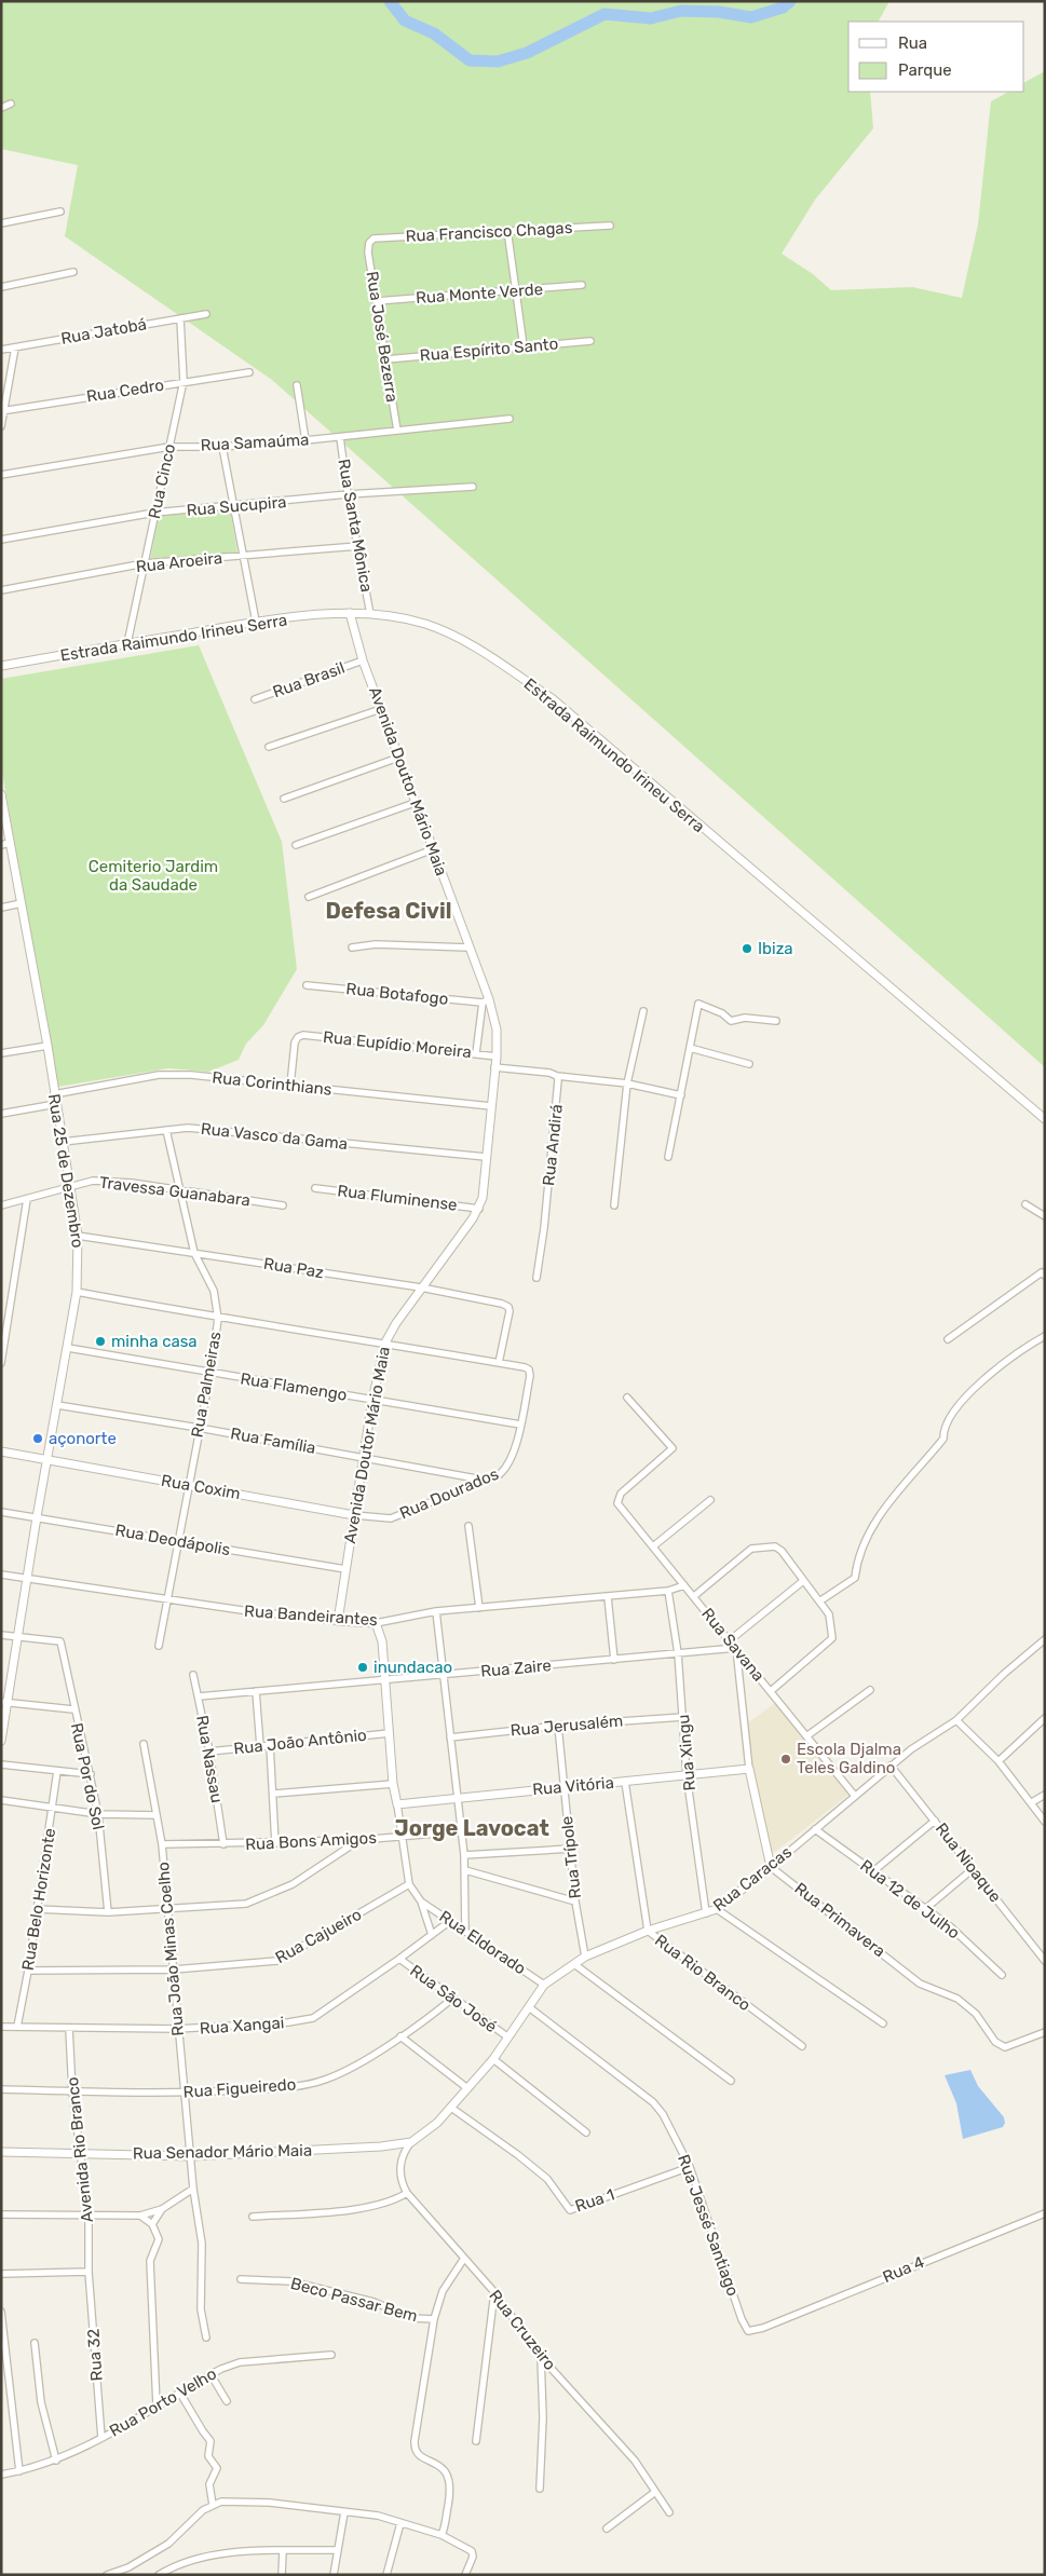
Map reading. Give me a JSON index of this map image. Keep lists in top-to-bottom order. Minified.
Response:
{"streets":{"street":["Rua Francisco Chagas","Rua Monte Verde","Rua Jatobá","Rua José Bezerra","Rua Espírito Santo","Rua Cedro","Rua Samaúma","Rua Cinco","Rua Sucupira","Rua Santa Mônica","Rua Aroeira","Estrada Raimundo Irineu Serra","Rua Brasil","Avenida Doutor Mário Maia","Rua Botafogo","Rua Eupídio Moreira","Rua Corinthians","Rua Vasco da Gama","Rua Andirá","Rua 25 de Dezembro","Travessa Guanabara","Rua Fluminense","Rua Paz","Rua Palmeiras","Rua Flamengo","Rua Família","Rua Coxim","Rua Dourados","Rua Deodápolis","Rua Bandeirantes","Rua Savana","Rua Zaire","Rua Jerusalém","Rua João Antônio","Rua Xingu","Rua Nassau","Rua Por do Sol","Rua Vitória","Rua Bons Amigos","Rua Trípole","Rua Nioaque","Rua Caracas","Rua Belo Horizonte","Rua 12 de Julho","Rua Primavera","Rua Cajueiro","Rua Eldorado","Rua João Minas Coelho","Rua Rio Branco","Rua São José","Rua Xangai","Rua Figueiredo","Avenida Rio Branco","Rua Senador Mário Maia","Rua 1","Rua Jessé Santiago","Rua 4","Beco Passar Bem","Rua Cruzeiro","Rua 32","Rua Porto Velho"]},"crossings":[["Rua Francisco Chagas","Rua José Bezerra"],["Rua Monte Verde","Rua José Bezerra"],["Rua Jatobá","Rua Cinco"],["Rua José Bezerra","Rua Espírito Santo"],["Rua José Bezerra","Rua Samaúma"],["Rua Cedro","Rua Cinco"],["Rua Samaúma","Rua Cinco"],["Rua Samaúma","Rua Santa Mônica"],["Rua Cinco","Rua Sucupira"],["Rua Cinco","Rua Aroeira"],["Rua Cinco","Estrada Raimundo Irineu Serra"],["Rua Sucupira","Rua Santa Mônica"],["Rua Santa Mônica","Rua Aroeira"],["Rua Santa Mônica","Estrada Raimundo Irineu Serra"],["Estrada Raimundo Irineu Serra","Avenida Doutor Mário Maia"],["Rua Brasil","Avenida Doutor Mário Maia"],["Avenida Doutor Mário Maia","Rua Botafogo"],["Avenida Doutor Mário Maia","Rua Eupídio Moreira"],["Avenida Doutor Mário Maia","Rua Corinthians"],["Avenida Doutor Mário Maia","Rua Vasco da Gama"],["Avenida Doutor Mário Maia","Rua Fluminense"],["Avenida Doutor Mário Maia","Rua Paz"],["Avenida Doutor Mário Maia","Rua Flamengo"],["Avenida Doutor Mário Maia","Rua Família"],["Avenida Doutor Mário Maia","Rua Coxim"],["Avenida Doutor Mário Maia","Rua Dourados"],["Avenida Doutor Mário Maia","Rua Deodápolis"],["Avenida Doutor Mário Maia","Rua Bandeirantes"],["Rua Eupídio Moreira","Rua Corinthians"],["Rua Corinthians","Rua 25 de Dezembro"],["Rua Vasco da Gama","Rua 25 de Dezembro"],["Rua Vasco da Gama","Rua Palmeiras"],["Rua 25 de Dezembro","Travessa Guanabara"],["Rua 25 de Dezembro","Rua Paz"],["Rua 25 de Dezembro","Rua Flamengo"],["Rua 25 de Dezembro","Rua Família"],["Rua 25 de Dezembro","Rua Coxim"],["Rua 25 de Dezembro","Rua Deodápolis"],["Rua 25 de Dezembro","Rua Bandeirantes"],["Rua 25 de Dezembro","Rua Por do Sol"],["Travessa Guanabara","Rua Palmeiras"],["Rua Paz","Rua Palmeiras"],["Rua Paz","Rua Dourados"],["Rua Palmeiras","Rua Flamengo"],["Rua Palmeiras","Rua Família"],["Rua Palmeiras","Rua Coxim"],["Rua Palmeiras","Rua Deodápolis"],["Rua Palmeiras","Rua Bandeirantes"],["Rua Flamengo","Rua Dourados"],["Rua Família","Rua Dourados"],["Rua Coxim","Rua Dourados"],["Rua Bandeirantes","Rua Savana"],["Rua Bandeirantes","Rua Xingu"],["Rua Savana","Rua Zaire"],["Rua Savana","Rua Caracas"],["Rua Zaire","Rua Xingu"],["Rua Zaire","Rua Nassau"],["Rua Jerusalém","Rua Xingu"],["Rua Jerusalém","Rua Trípole"],["Rua João Antônio","Rua Nassau"],["Rua Xingu","Rua Vitória"],["Rua Xingu","Rua Caracas"],["Rua Nassau","Rua Bons Amigos"],["Rua Vitória","Rua Trípole"],["Rua Vitória","Rua Rio Branco"],["Rua Bons Amigos","Rua João Minas Coelho"],["Rua Trípole","Rua Caracas"],["Rua Nioaque","Rua Caracas"],["Rua Caracas","Rua 12 de Julho"],["Rua Caracas","Rua Primavera"],["Rua Caracas","Rua Eldorado"],["Rua Caracas","Rua Rio Branco"],["Rua Caracas","Rua São José"],["Rua Caracas","Rua Senador Mário Maia"],["Rua Caracas","Rua 1"],["Rua Caracas","Rua Jessé Santiago"],["Rua Caracas","Rua Cruzeiro"],["Rua Belo Horizonte","Rua Cajueiro"],["Rua Belo Horizonte","Rua Xangai"],["Rua Cajueiro","Rua João Minas Coelho"],["Rua Eldorado","Rua Xangai"],["Rua João Minas Coelho","Rua Xangai"],["Rua João Minas Coelho","Rua Figueiredo"],["Rua João Minas Coelho","Rua Senador Mário Maia"],["Rua São José","Rua Xangai"],["Rua São José","Rua Figueiredo"],["Rua Xangai","Avenida Rio Branco"],["Rua Figueiredo","Avenida Rio Branco"],["Avenida Rio Branco","Rua Senador Mário Maia"],["Avenida Rio Branco","Rua 32"],["Rua Senador Mário Maia","Rua Cruzeiro"],["Rua 1","Rua Jessé Santiago"],["Rua Jessé Santiago","Rua 4"],["Rua 32","Rua Porto Velho"]],"districts":["Defesa Civil","Jorge Lavocat"],"parks":["Cemiterio Jardim da Saudade"],"places":["Ibiza","minha casa","açonorte","inundacao","Escola Djalma Teles Galdino"],"legend":["Rua","Parque"]}
